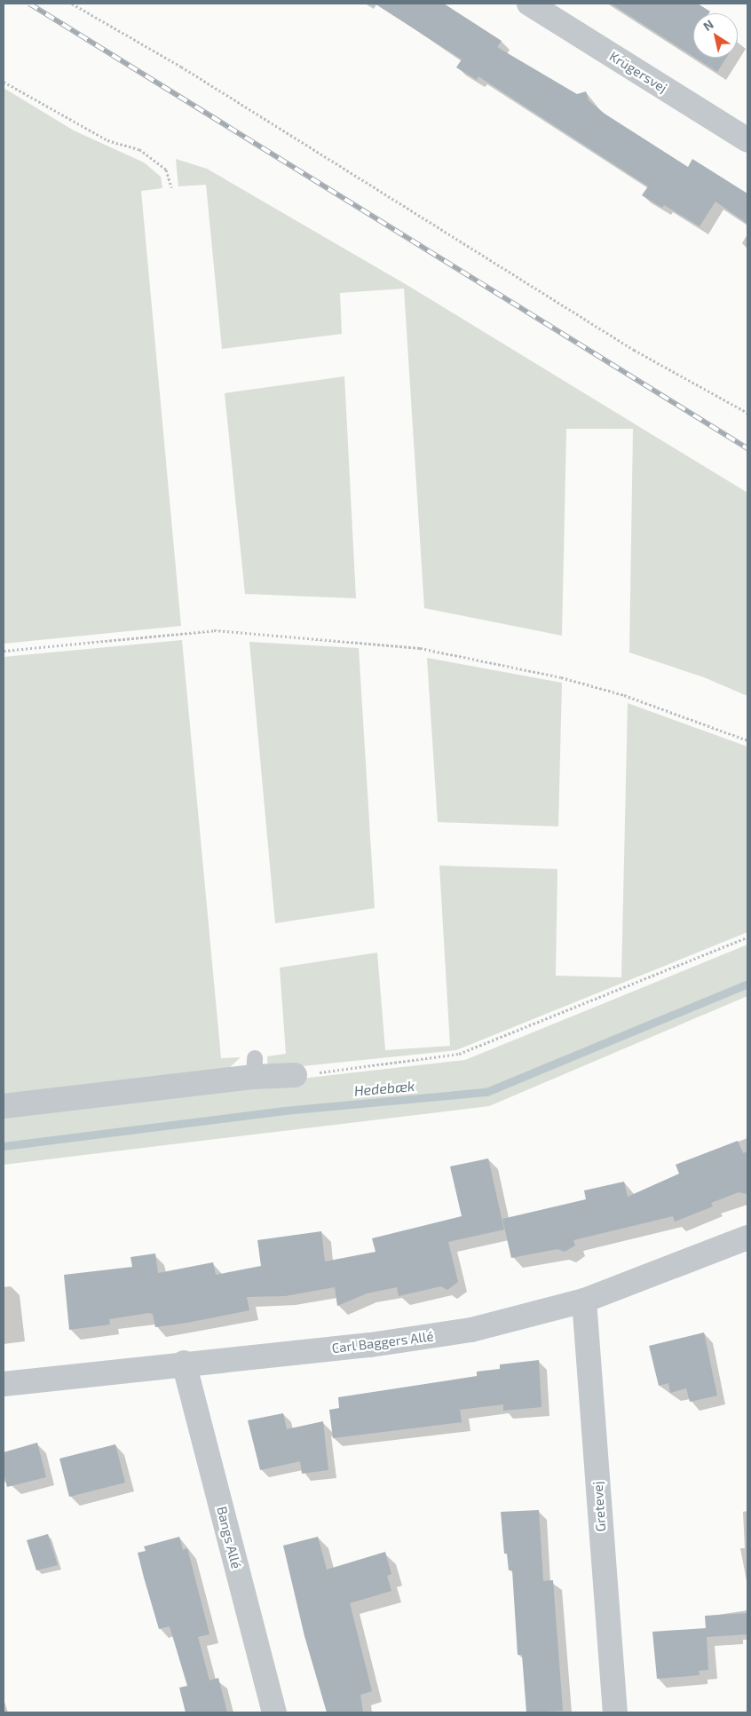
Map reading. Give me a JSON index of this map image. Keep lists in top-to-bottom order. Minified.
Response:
{"streets":{"street":["Krügersvej","Carl Baggers Allé","Gretevej","Bangs Allé"]},"crossings":[["Carl Baggers Allé","Gretevej"],["Carl Baggers Allé","Bangs Allé"]],"water":["Hedebæk"],"north":"top left"}
